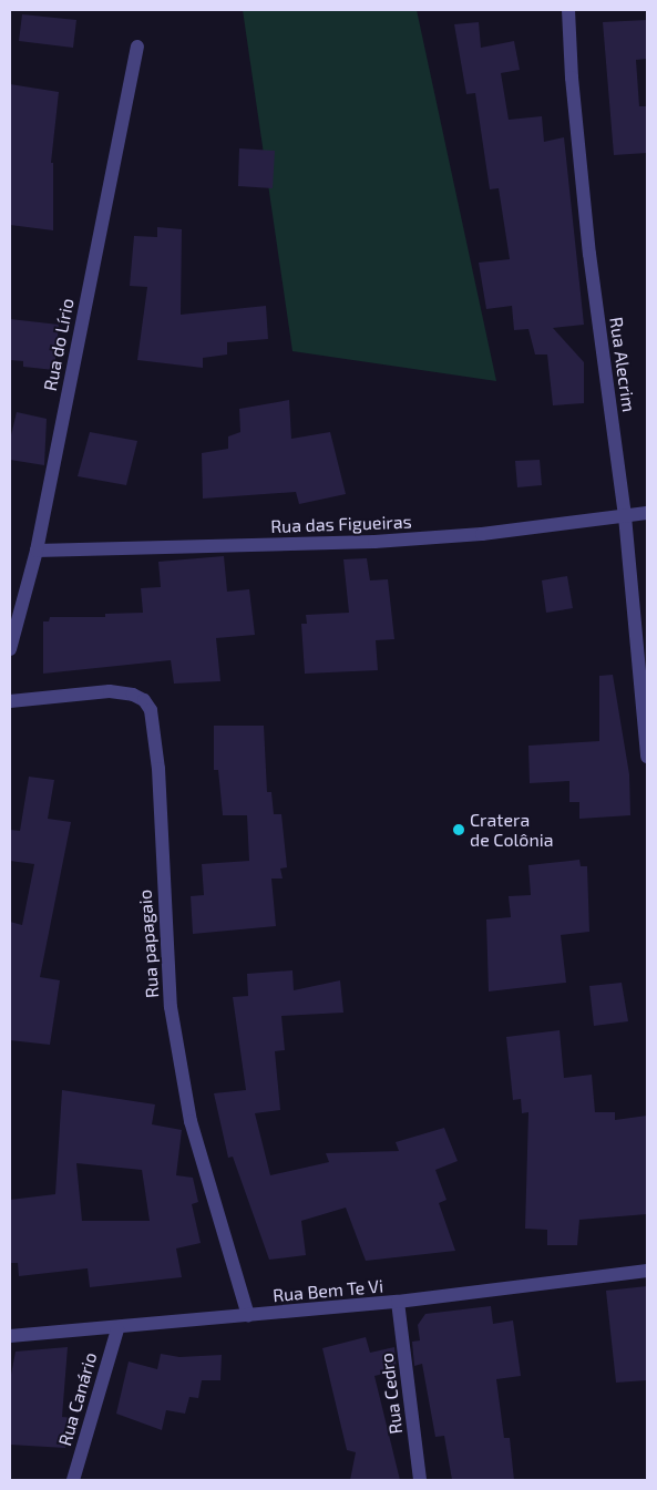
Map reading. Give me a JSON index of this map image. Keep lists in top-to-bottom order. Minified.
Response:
{"streets":{"street":["Rua do Lírio","Rua Alecrim","Rua das Figueiras","Rua papagaio","Rua Bem Te Vi","Rua Cedro","Rua Canário"]},"crossings":[["Rua do Lírio","Rua das Figueiras"],["Rua Alecrim","Rua das Figueiras"],["Rua papagaio","Rua Bem Te Vi"],["Rua Bem Te Vi","Rua Cedro"],["Rua Bem Te Vi","Rua Canário"]],"places":["Cratera de Colônia"]}
